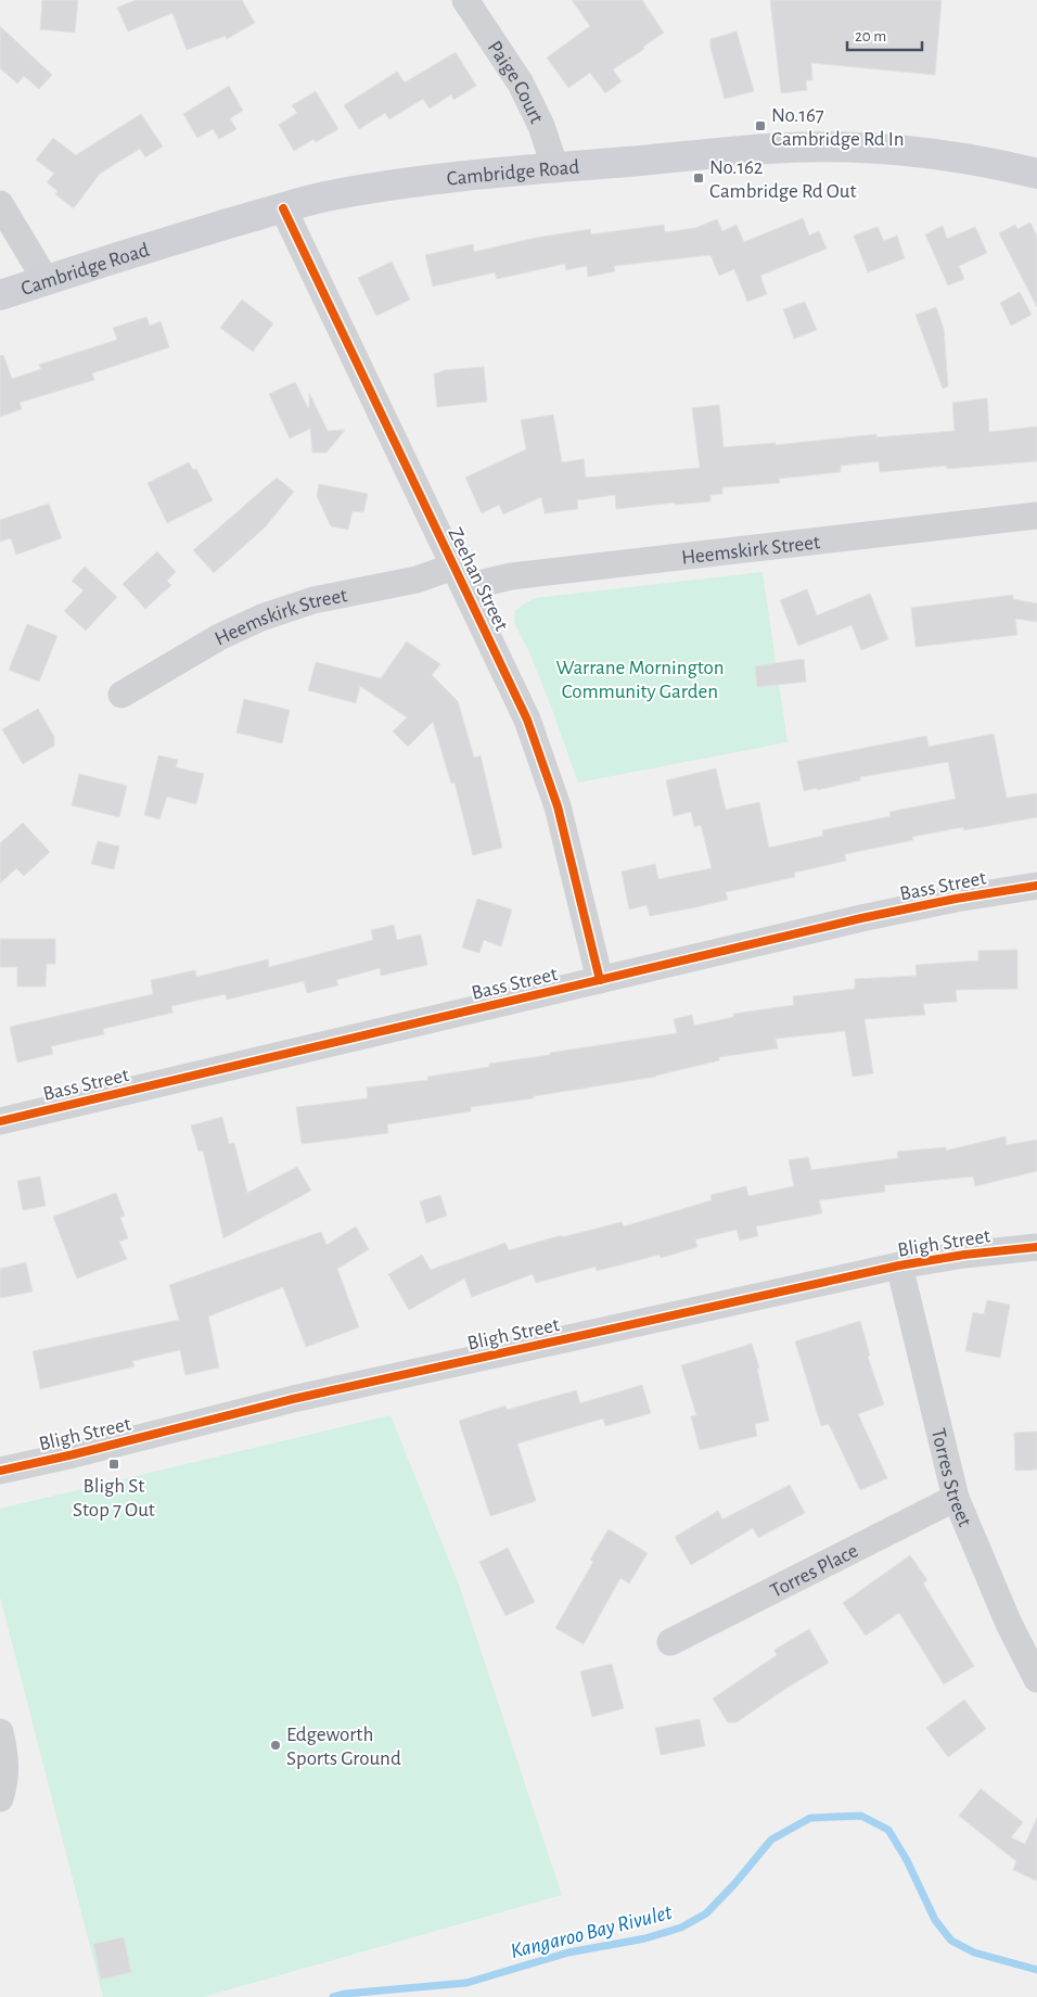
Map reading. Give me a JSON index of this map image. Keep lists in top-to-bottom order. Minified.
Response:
{"streets":{"main road":["Cambridge Road"],"street":["Paige Court","Heemskirk Street","Zeehan Street","Bass Street","Bligh Street","Torres Street","Torres Place"]},"crossings":[["Paige Court","Cambridge Road"],["Cambridge Road","Zeehan Street"],["Heemskirk Street","Zeehan Street"],["Zeehan Street","Bass Street"],["Bligh Street","Torres Street"],["Torres Street","Torres Place"]],"water":["Kangaroo Bay Rivulet"],"parks":["Warrane Mornington Community Garden"],"places":{"transit":["No.167 Cambridge Rd In","No.162 Cambridge Rd Out","Bligh St Stop 7 Out"],"other":["Edgeworth Sports Ground"]},"scale_bar":"20 m"}
